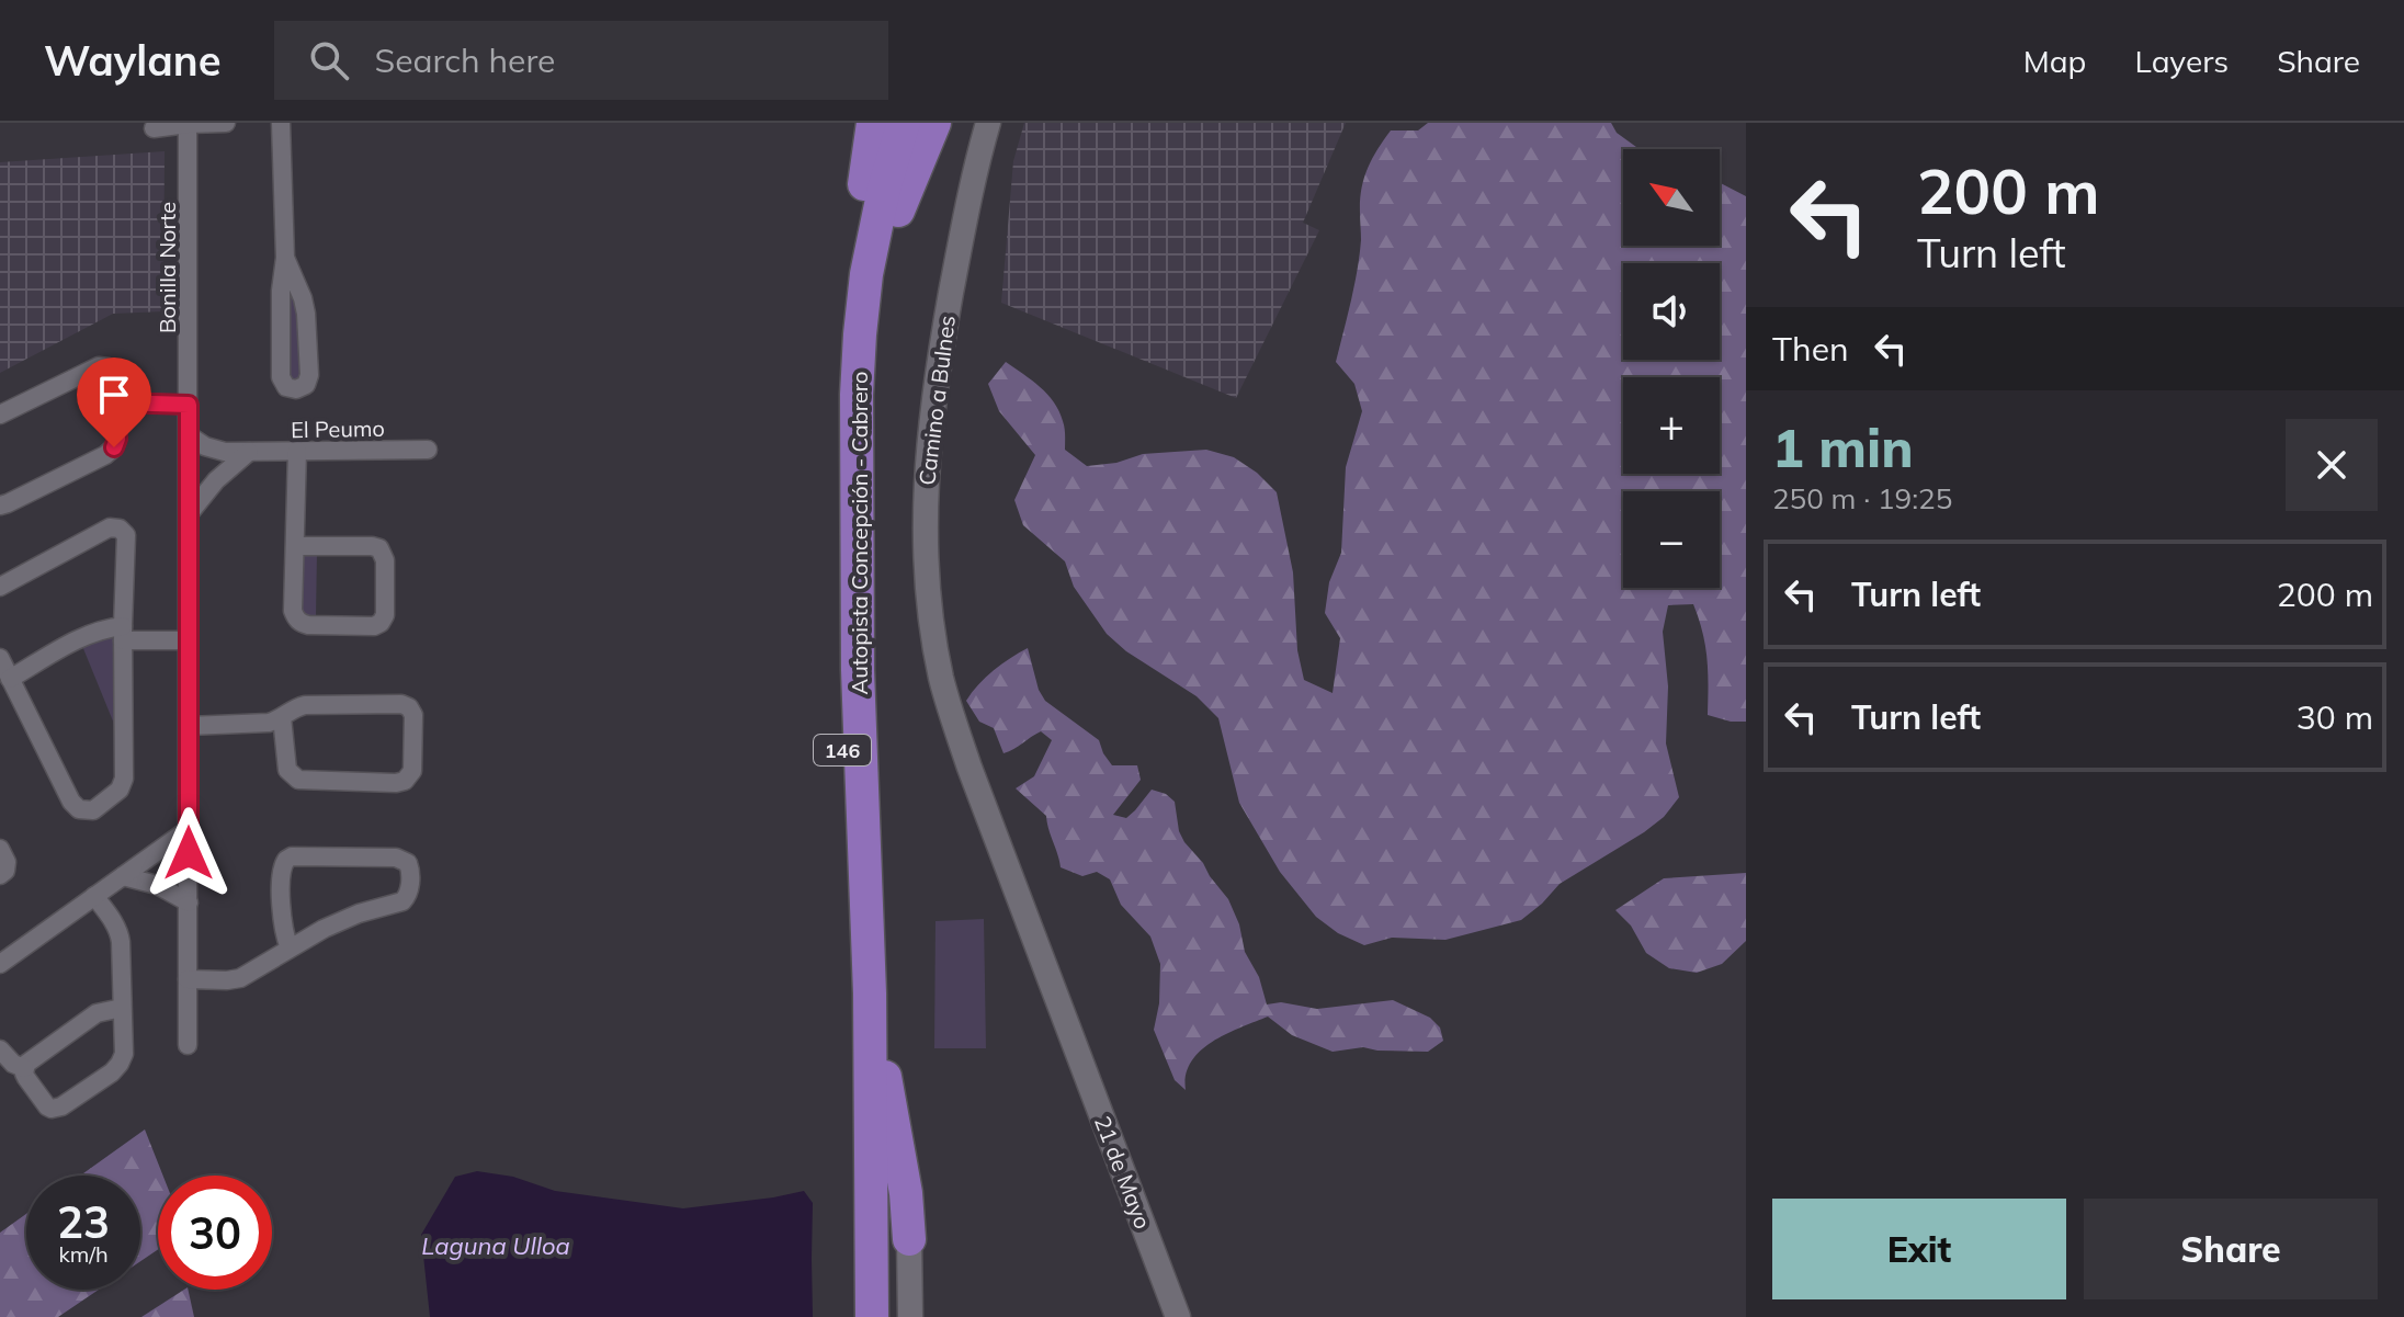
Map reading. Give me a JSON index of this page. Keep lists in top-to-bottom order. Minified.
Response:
{"streets":{"highway":["Autopista Concepción - Cabrero","146"],"street":["Bonilla Norte","Camino a Bulnes","El Peumo","21 de Mayo"]},"crossings":[["Bonilla Norte","El Peumo"],["Camino a Bulnes","21 de Mayo"]],"water":["Laguna Ulloa"],"north":"top left","page":{"header":"Waylane","search":"Search here","nav":["Map","Layers","Share"],"turn":["200 m","Turn left"],"map_buttons":["+","−"],"then":"Then","heading":["1 min","250 m · 19:25"],"list":[{"name":"Turn left","value":"200 m"},{"name":"Turn left","value":"30 m"}],"speed":"23 km/h","limit":"30","buttons":["Exit","Share"]}}
